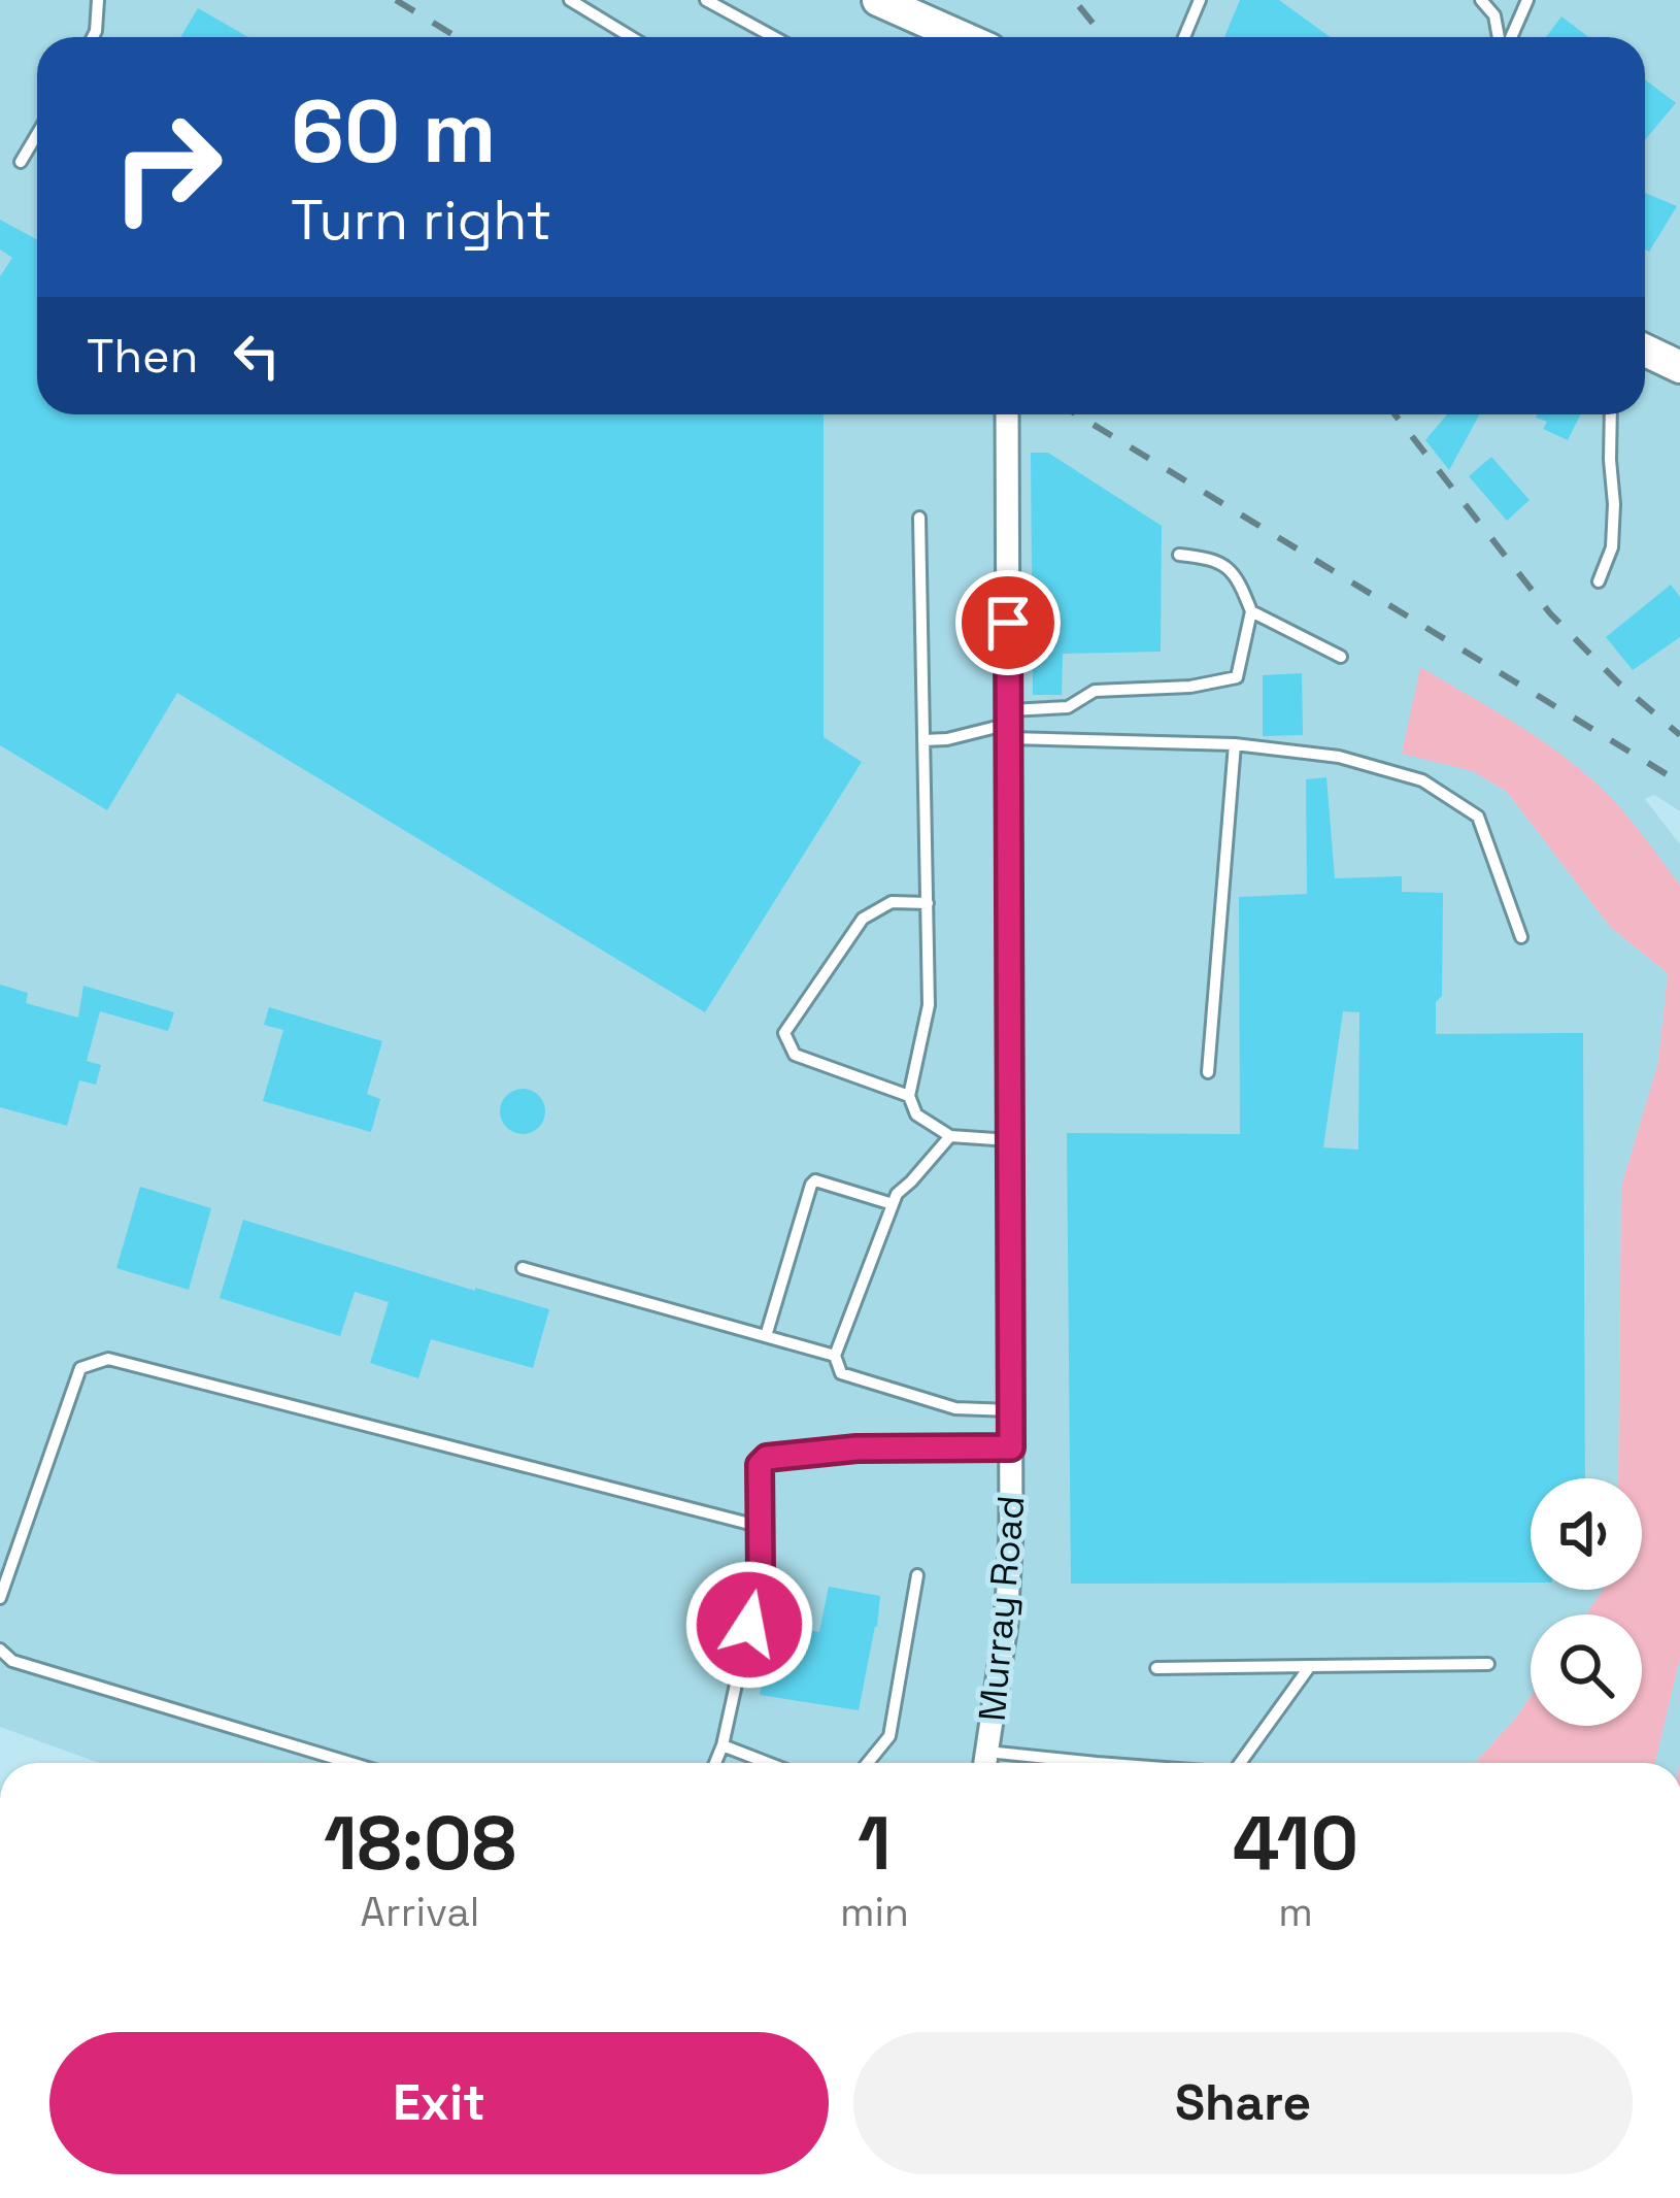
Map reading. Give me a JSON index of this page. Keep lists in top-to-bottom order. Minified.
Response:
{"streets":{"street":["Murray Road"]},"page":{"turn":["60 m","Turn right"],"then":"Then","eta":["18:08","Arrival","1","min","410","m"],"buttons":["Exit","Share"]}}
